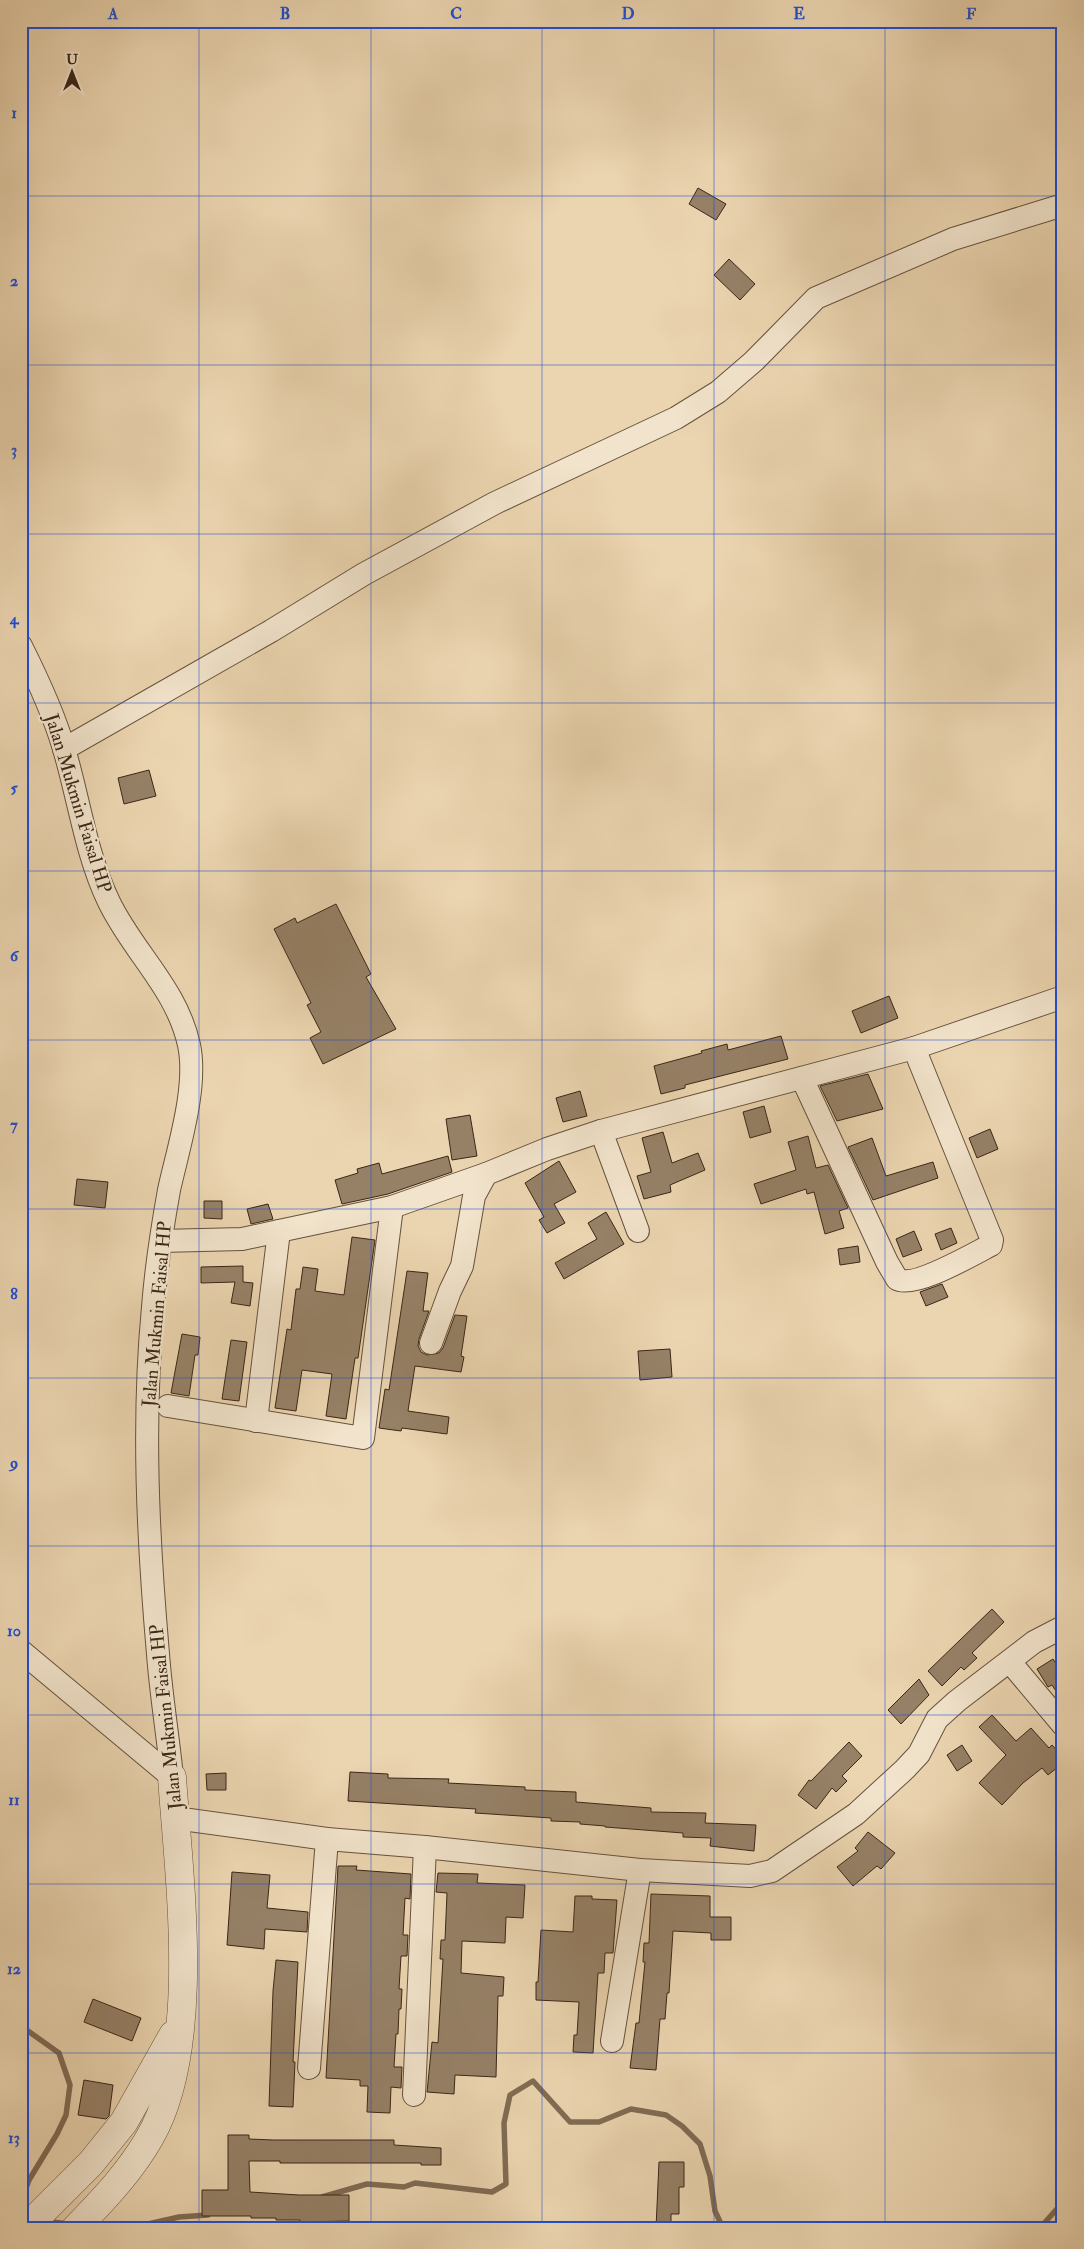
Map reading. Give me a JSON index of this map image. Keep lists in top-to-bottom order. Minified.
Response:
{"streets":{"street":["Jalan Mukmin Faisal HP"]},"north":"top","grid":{"columns":["A","B","C","D","E","F"],"rows":["1","2","3","4","5","6","7","8","9","10","11","12","13"]}}
